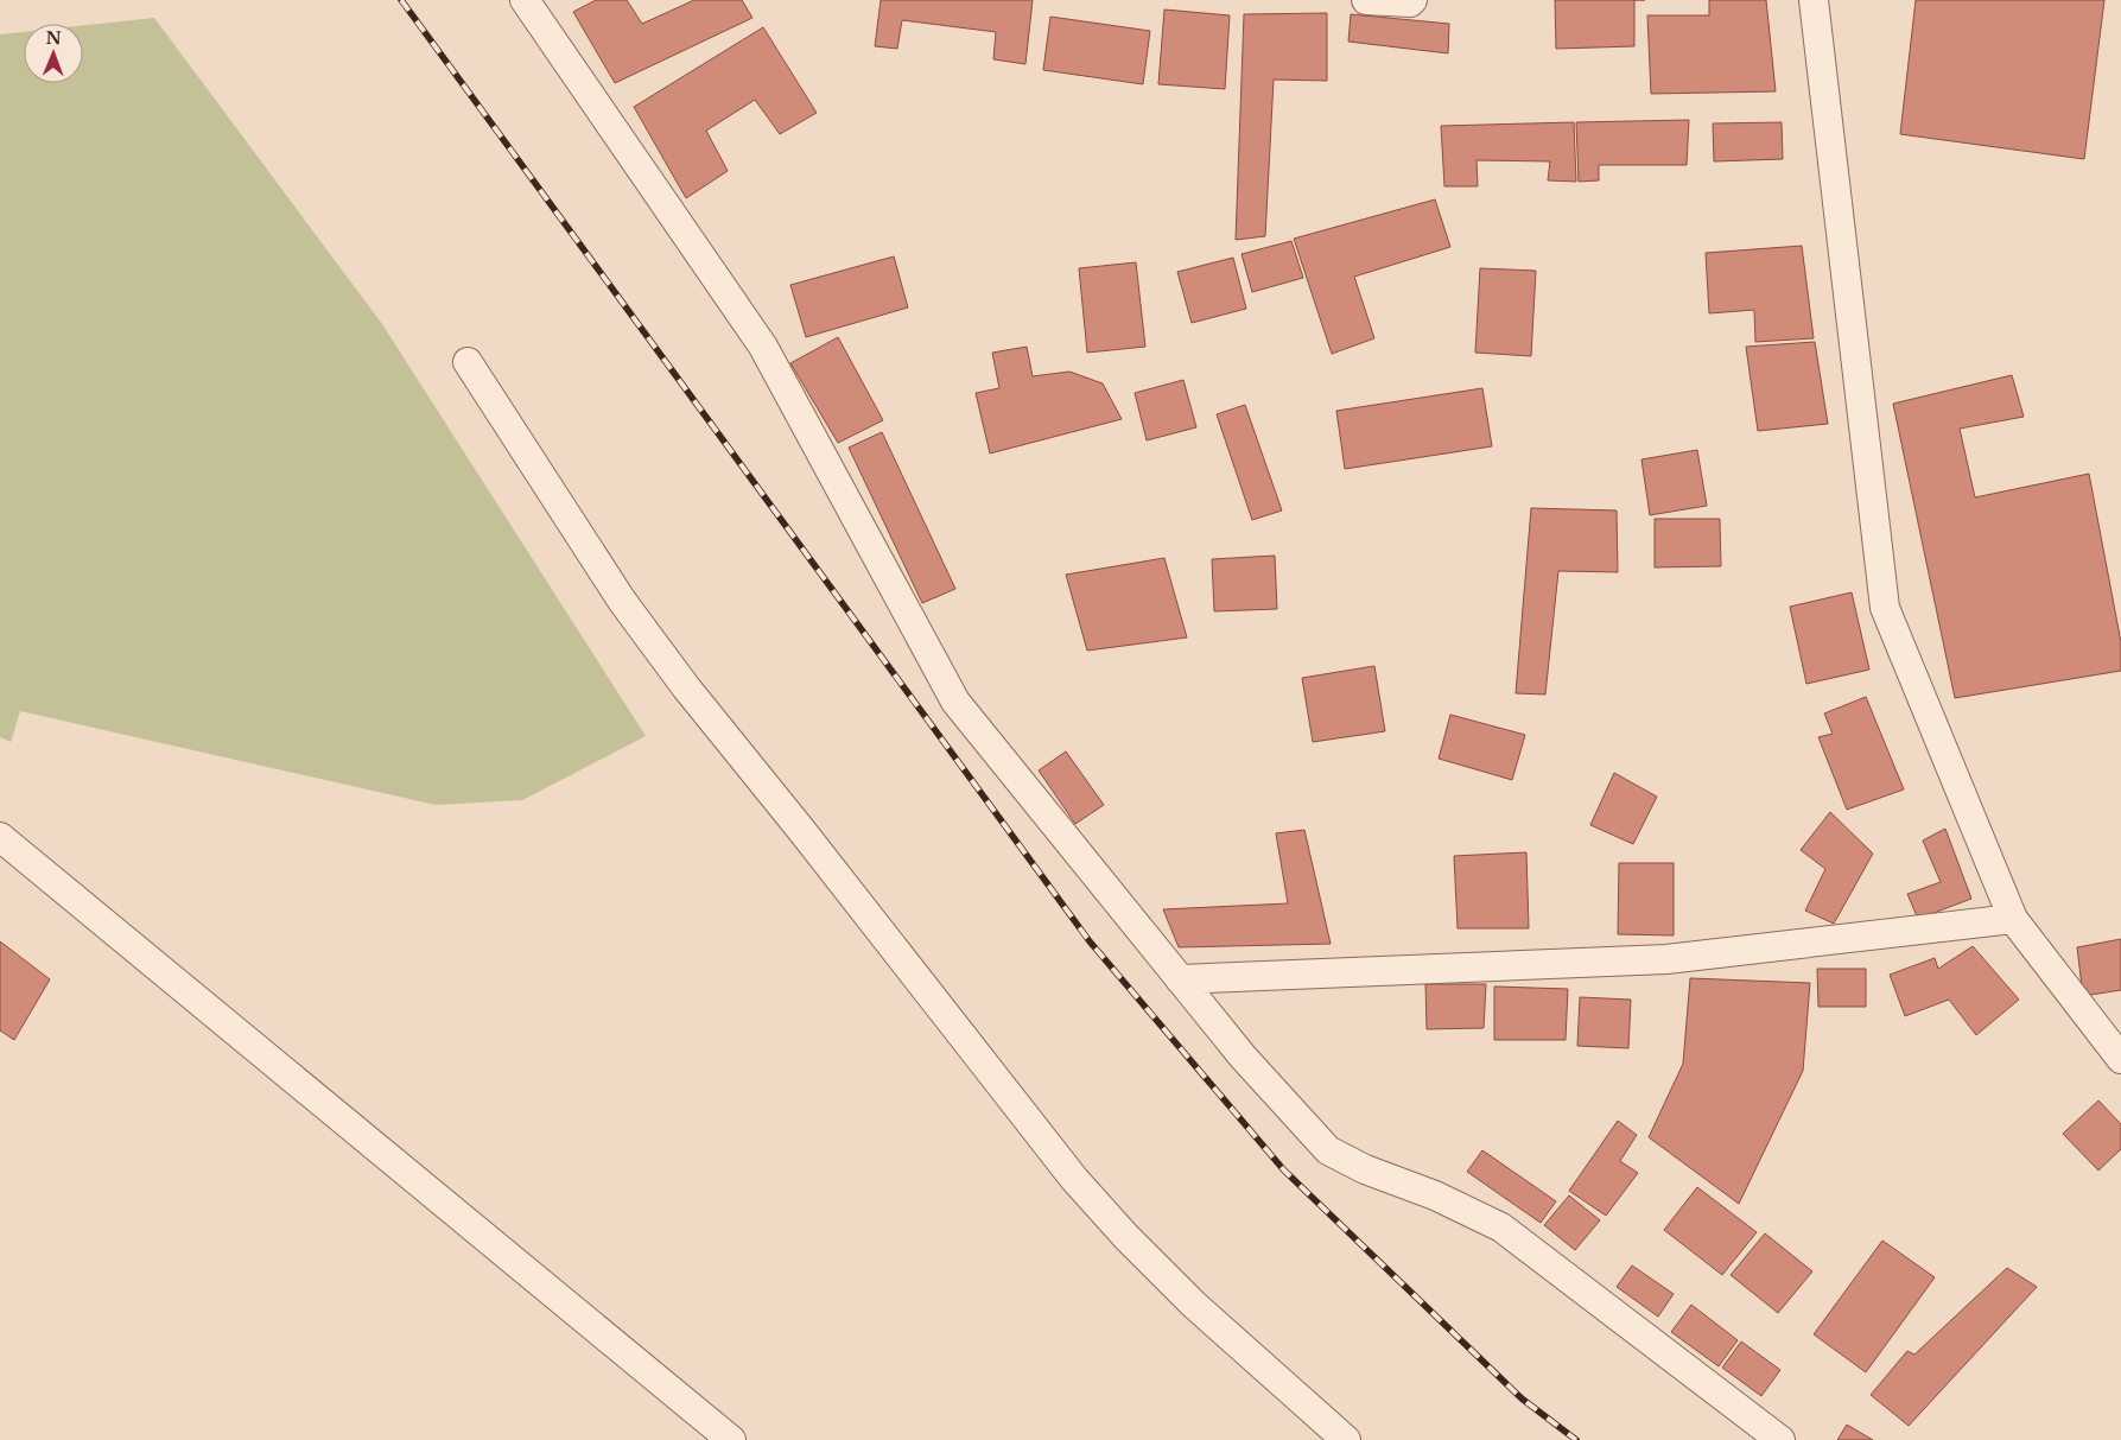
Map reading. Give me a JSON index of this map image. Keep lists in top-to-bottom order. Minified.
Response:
{"north":"top"}
